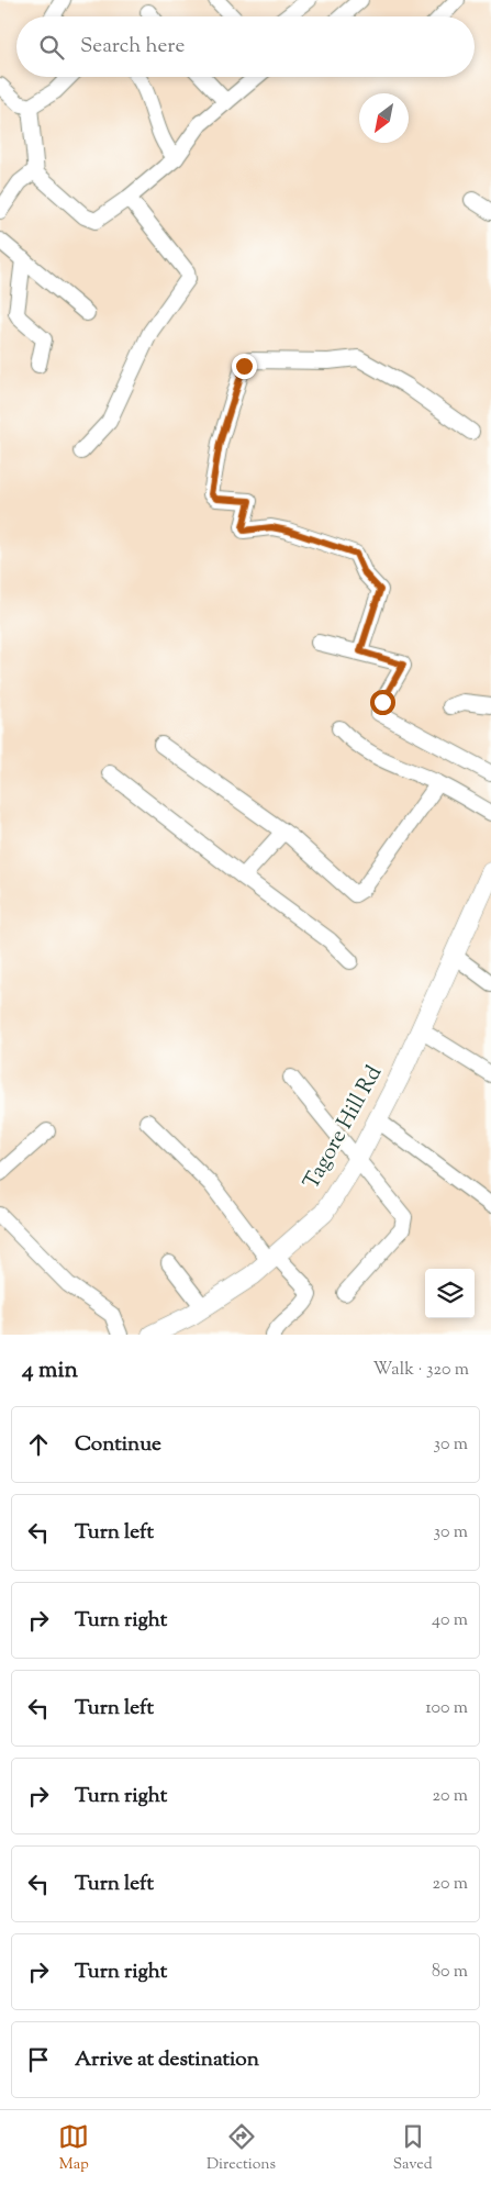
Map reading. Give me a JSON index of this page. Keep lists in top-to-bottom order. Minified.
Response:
{"streets":{"main road":["Tagore Hill Rd"]},"north":"bottom left","page":{"search":"Search here","heading":["4 min","Walk · 320 m"],"list":[["Continue","30 m"],["Turn left","30 m"],["Turn right","40 m"],["Turn left","100 m"],["Turn right","20 m"],["Turn left","20 m"],["Turn right","80 m"],"Arrive at destination"],"nav":["Map","Directions","Saved"]}}
